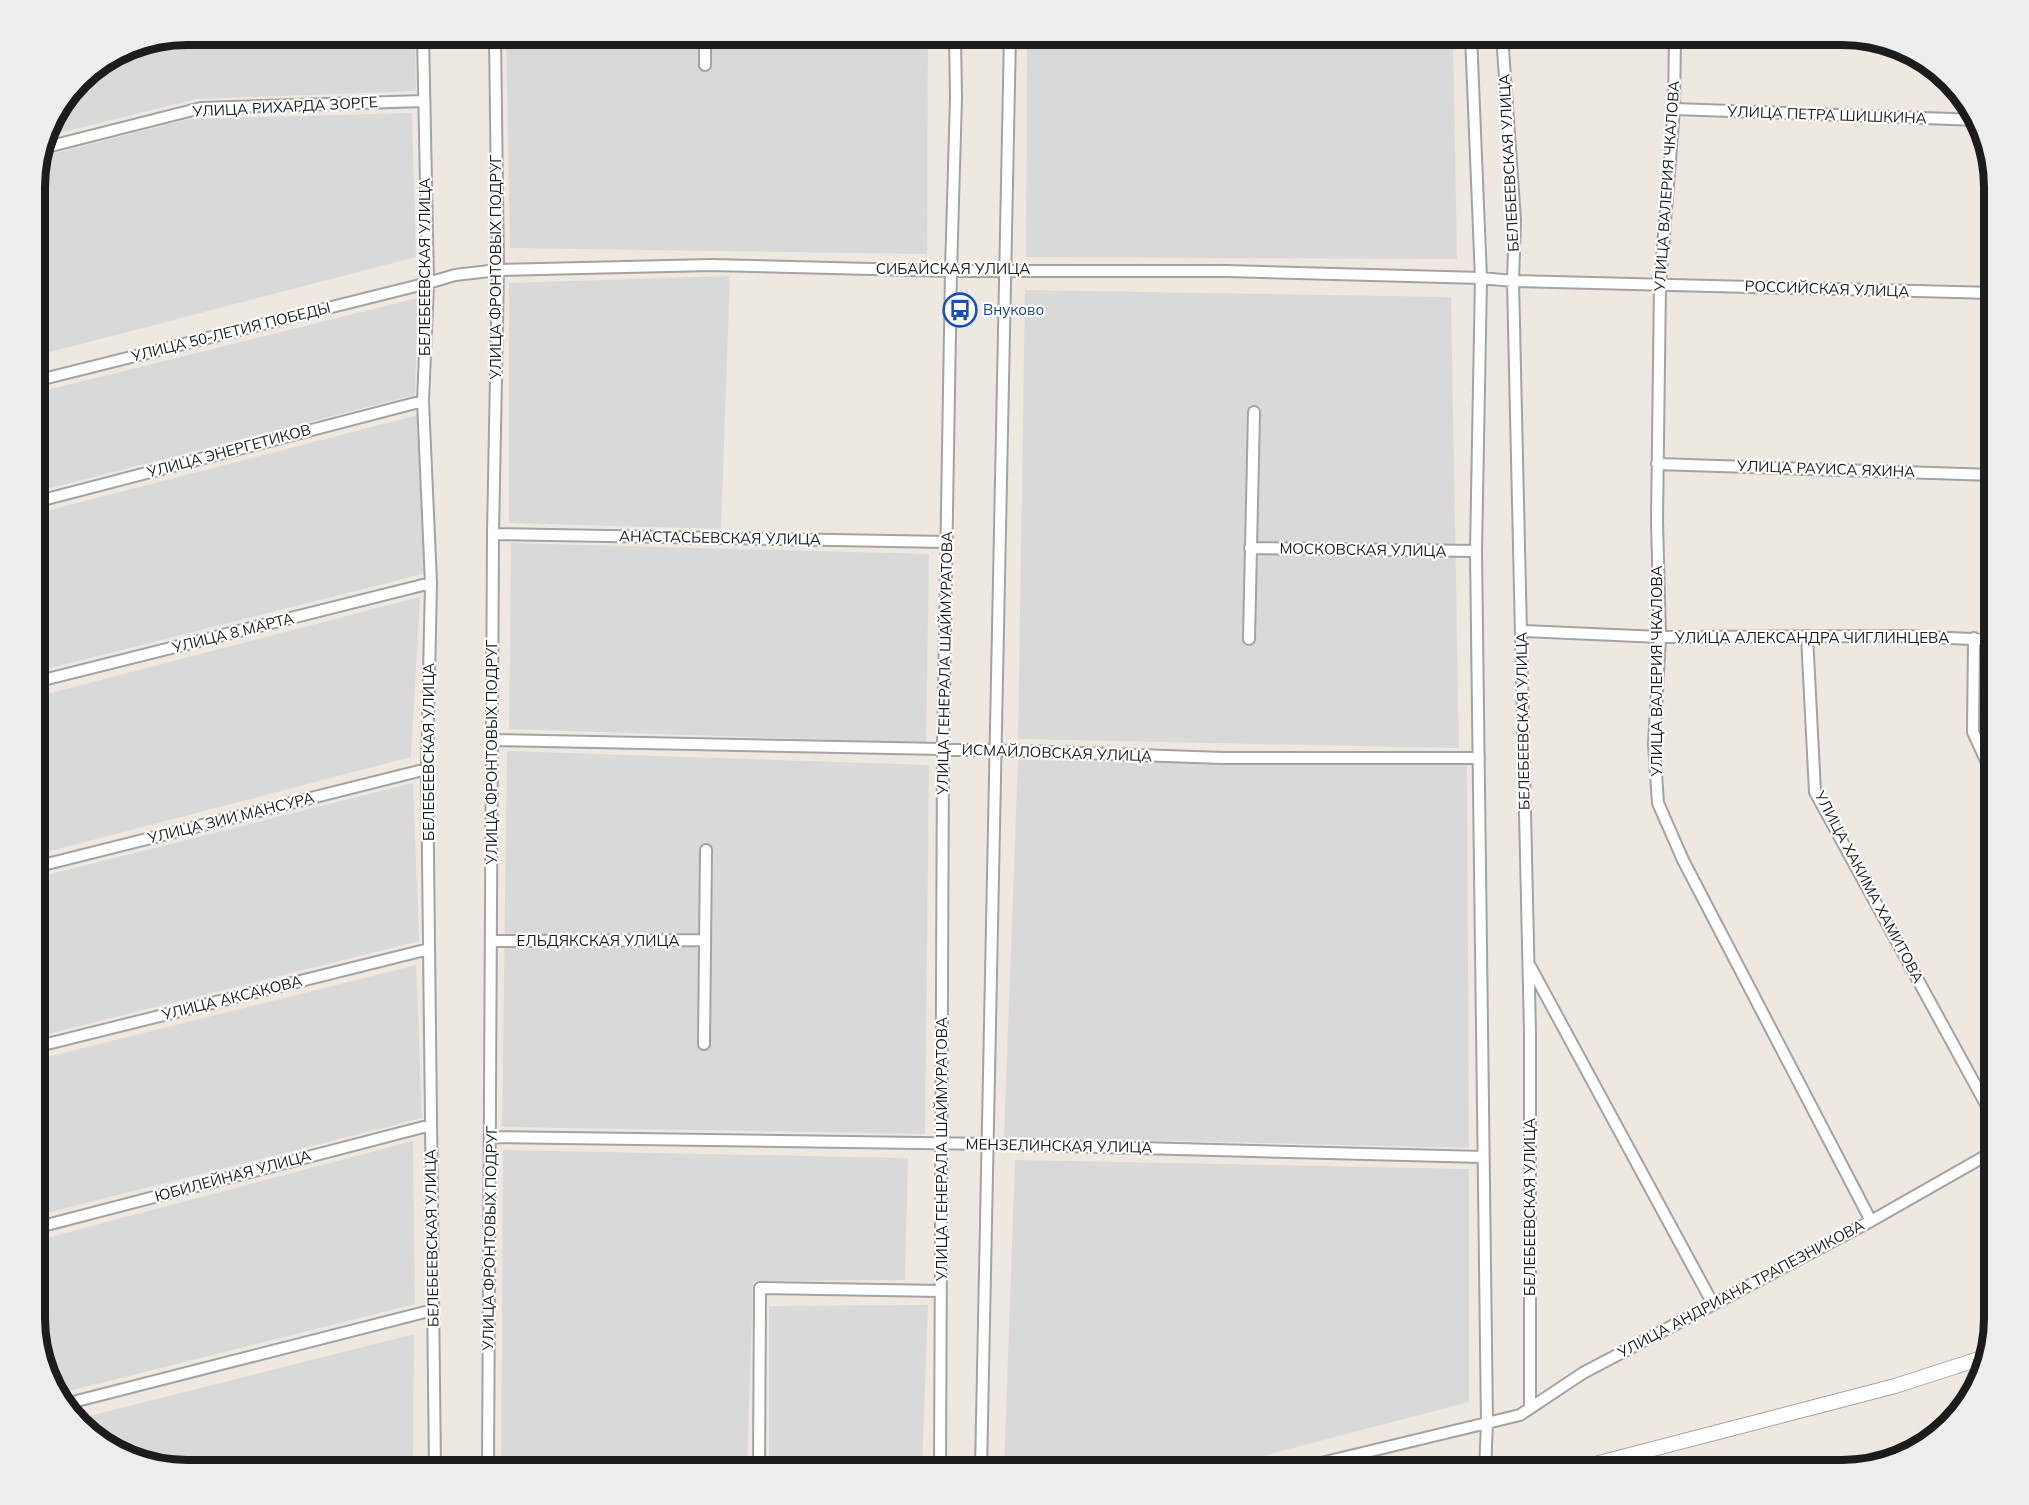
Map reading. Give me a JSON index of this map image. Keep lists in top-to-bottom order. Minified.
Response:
{"streets":{"street":["УЛИЦА РИХАРДА ЗОРГЕ","УЛИЦА ПЕТРА ШИШКИНА","БЕЛЕБЕЕВСКАЯ УЛИЦА","УЛИЦА ВАЛЕРИЯ ЧКАЛОВА","УЛИЦА ФРОНТОВЫХ ПОДРУГ","СИБАЙСКАЯ УЛИЦА","РОССИЙСКАЯ УЛИЦА","УЛИЦА 50-ЛЕТИЯ ПОБЕДЫ","УЛИЦА ЭНЕРГЕТИКОВ","УЛИЦА РАУИСА ЯХИНА","АНАСТАСЬЕВСКАЯ УЛИЦА","МОСКОВСКАЯ УЛИЦА","УЛИЦА 8 МАРТА","УЛИЦА АЛЕКСАНДРА ЧИГЛИНЦЕВА","УЛИЦА ГЕНЕРАЛА ШАЙМУРАТОВА","ИСМАЙЛОВСКАЯ УЛИЦА","УЛИЦА ЗИИ МАНСУРА","УЛИЦА ХАКИМА ХАМИТОВА","ЕЛЬДЯКСКАЯ УЛИЦА","УЛИЦА АКСАКОВА","МЕНЗЕЛИНСКАЯ УЛИЦА","ЮБИЛЕЙНАЯ УЛИЦА","УЛИЦА АНДРИАНА ТРАПЕЗНИКОВА"]},"crossings":[["УЛИЦА РИХАРДА ЗОРГЕ","БЕЛЕБЕЕВСКАЯ УЛИЦА"],["УЛИЦА ПЕТРА ШИШКИНА","УЛИЦА ВАЛЕРИЯ ЧКАЛОВА"],["БЕЛЕБЕЕВСКАЯ УЛИЦА","СИБАЙСКАЯ УЛИЦА"],["БЕЛЕБЕЕВСКАЯ УЛИЦА","РОССИЙСКАЯ УЛИЦА"],["БЕЛЕБЕЕВСКАЯ УЛИЦА","УЛИЦА 50-ЛЕТИЯ ПОБЕДЫ"],["БЕЛЕБЕЕВСКАЯ УЛИЦА","УЛИЦА ЭНЕРГЕТИКОВ"],["БЕЛЕБЕЕВСКАЯ УЛИЦА","УЛИЦА 8 МАРТА"],["БЕЛЕБЕЕВСКАЯ УЛИЦА","УЛИЦА АЛЕКСАНДРА ЧИГЛИНЦЕВА"],["БЕЛЕБЕЕВСКАЯ УЛИЦА","УЛИЦА ЗИИ МАНСУРА"],["БЕЛЕБЕЕВСКАЯ УЛИЦА","УЛИЦА АКСАКОВА"],["БЕЛЕБЕЕВСКАЯ УЛИЦА","ЮБИЛЕЙНАЯ УЛИЦА"],["БЕЛЕБЕЕВСКАЯ УЛИЦА","УЛИЦА АНДРИАНА ТРАПЕЗНИКОВА"],["УЛИЦА ВАЛЕРИЯ ЧКАЛОВА","РОССИЙСКАЯ УЛИЦА"],["УЛИЦА ВАЛЕРИЯ ЧКАЛОВА","УЛИЦА РАУИСА ЯХИНА"],["УЛИЦА ВАЛЕРИЯ ЧКАЛОВА","УЛИЦА АЛЕКСАНДРА ЧИГЛИНЦЕВА"],["УЛИЦА ВАЛЕРИЯ ЧКАЛОВА","УЛИЦА АНДРИАНА ТРАПЕЗНИКОВА"],["УЛИЦА ФРОНТОВЫХ ПОДРУГ","СИБАЙСКАЯ УЛИЦА"],["УЛИЦА ФРОНТОВЫХ ПОДРУГ","АНАСТАСЬЕВСКАЯ УЛИЦА"],["УЛИЦА ФРОНТОВЫХ ПОДРУГ","ИСМАЙЛОВСКАЯ УЛИЦА"],["УЛИЦА ФРОНТОВЫХ ПОДРУГ","ЕЛЬДЯКСКАЯ УЛИЦА"],["УЛИЦА ФРОНТОВЫХ ПОДРУГ","МЕНЗЕЛИНСКАЯ УЛИЦА"],["СИБАЙСКАЯ УЛИЦА","РОССИЙСКАЯ УЛИЦА"],["СИБАЙСКАЯ УЛИЦА","УЛИЦА 50-ЛЕТИЯ ПОБЕДЫ"],["СИБАЙСКАЯ УЛИЦА","УЛИЦА ГЕНЕРАЛА ШАЙМУРАТОВА"],["АНАСТАСЬЕВСКАЯ УЛИЦА","УЛИЦА ГЕНЕРАЛА ШАЙМУРАТОВА"],["УЛИЦА АЛЕКСАНДРА ЧИГЛИНЦЕВА","УЛИЦА ХАКИМА ХАМИТОВА"],["УЛИЦА ГЕНЕРАЛА ШАЙМУРАТОВА","ИСМАЙЛОВСКАЯ УЛИЦА"],["УЛИЦА ГЕНЕРАЛА ШАЙМУРАТОВА","МЕНЗЕЛИНСКАЯ УЛИЦА"]],"places":{"bus stop":["Внуково"]}}
